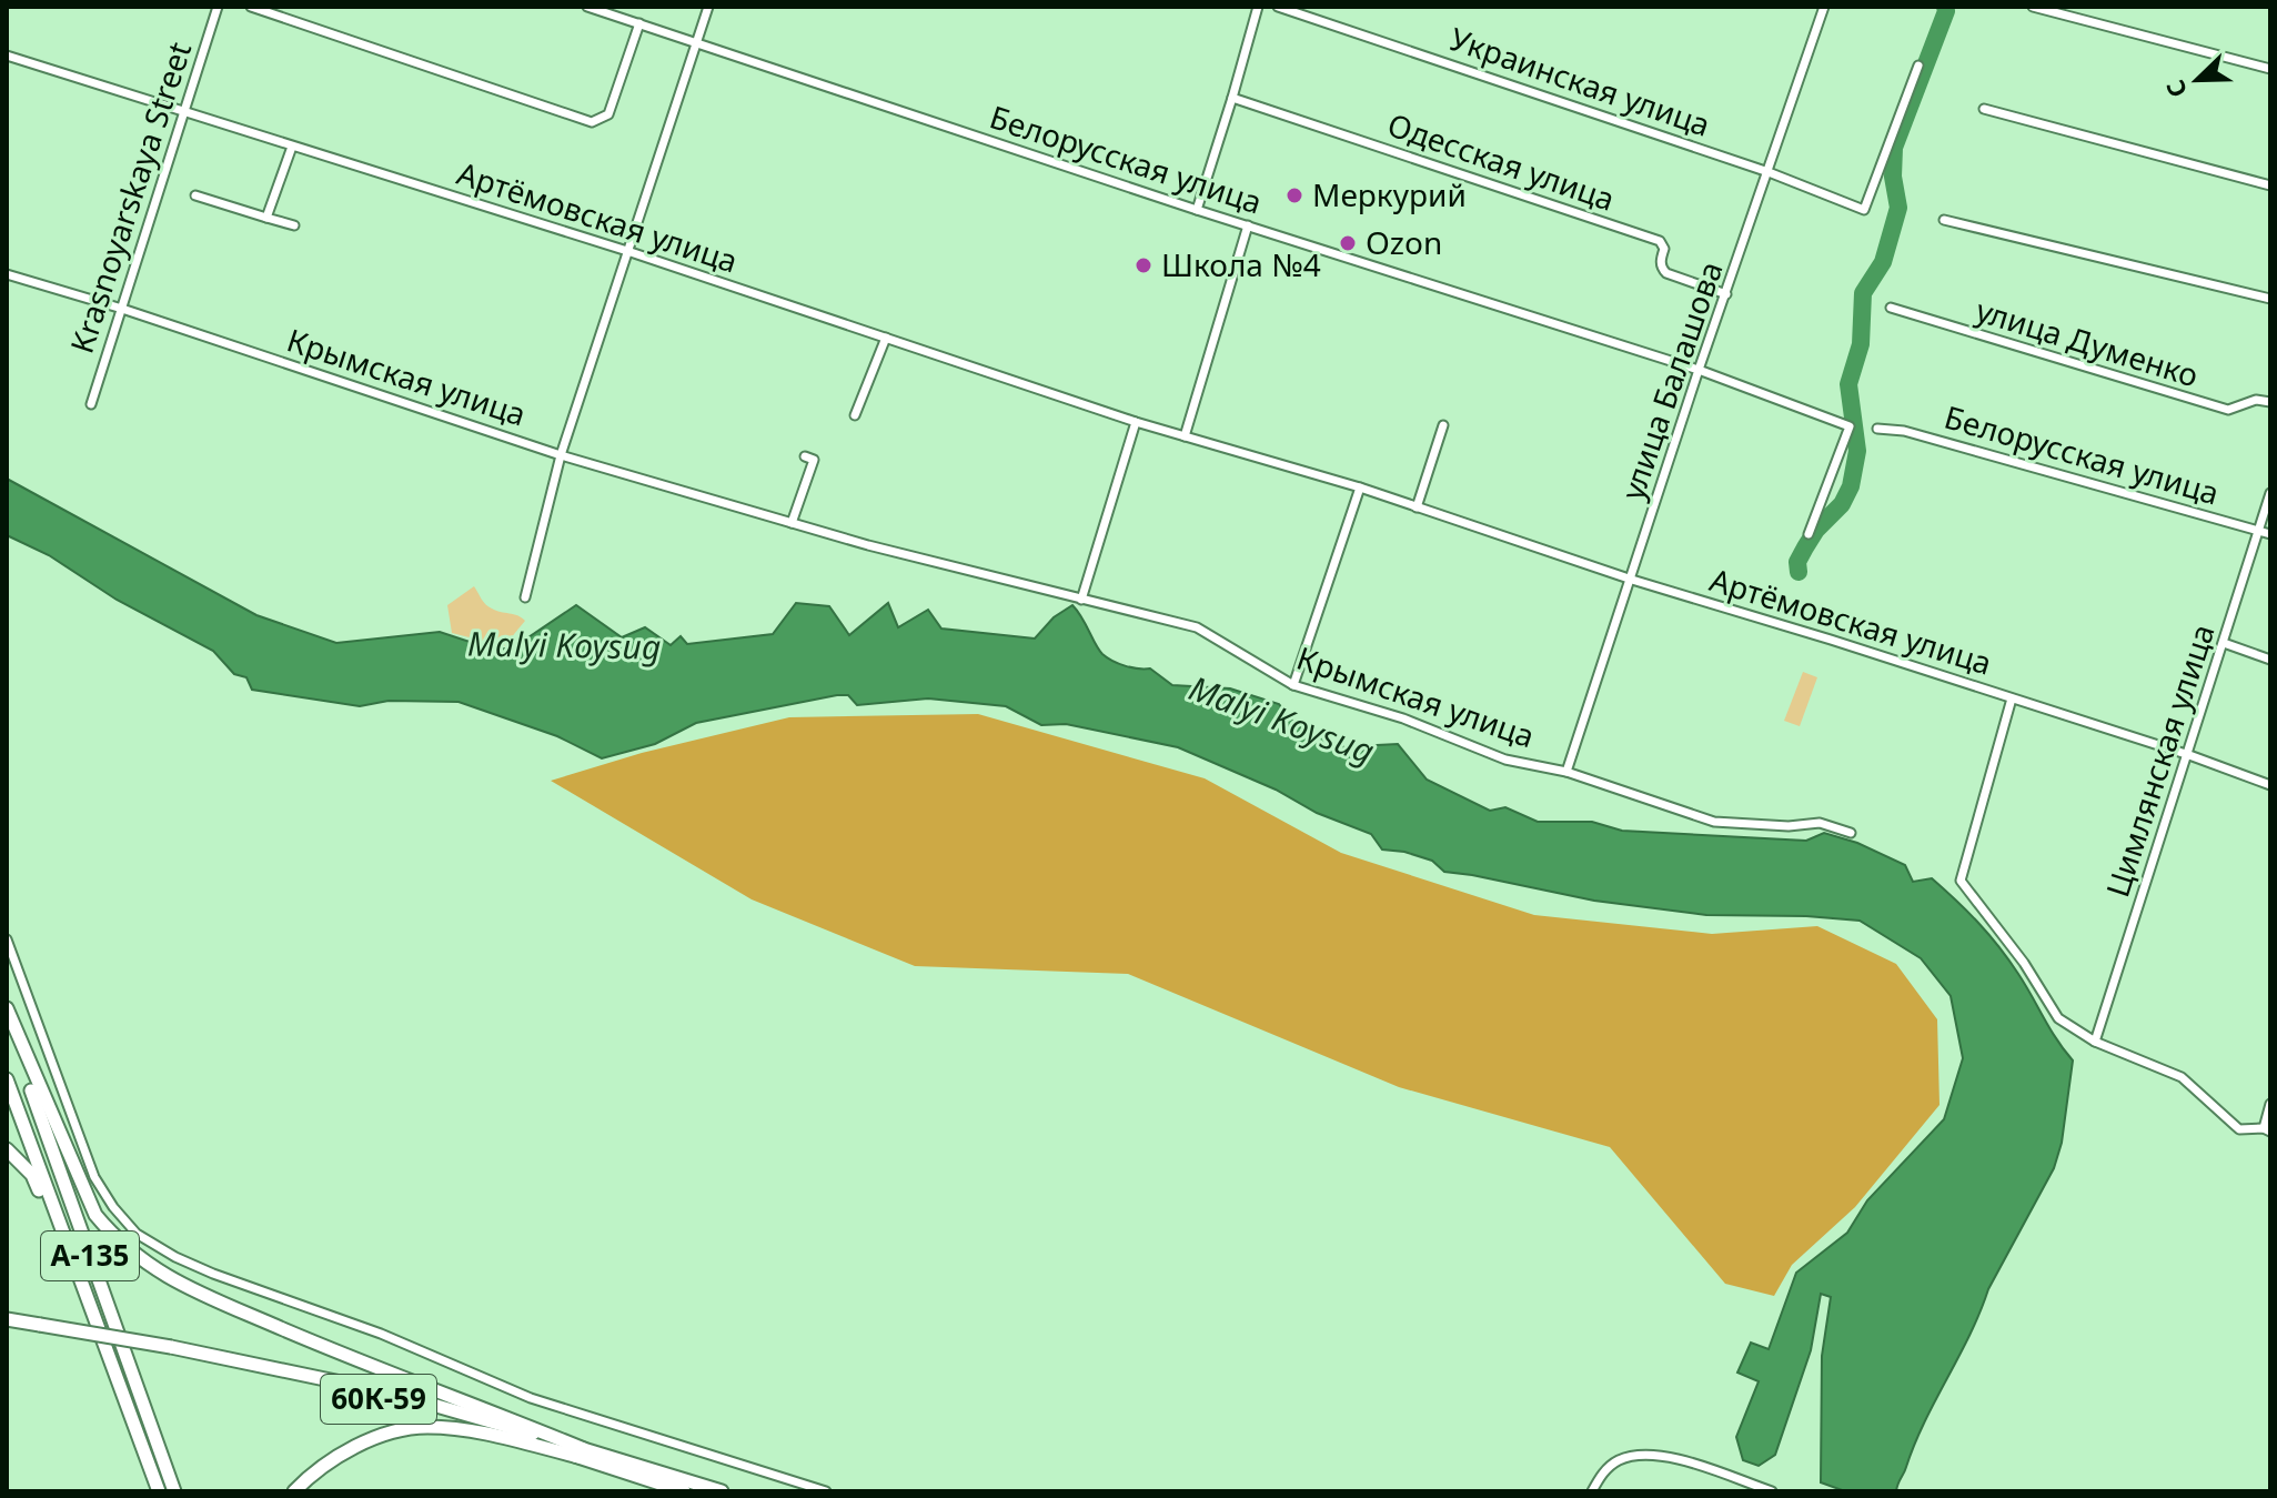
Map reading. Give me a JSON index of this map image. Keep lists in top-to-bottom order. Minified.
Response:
{"streets":{"main road":["А-135","60К-59"],"street":["Украинская улица","Белорусская улица","Одесская улица","Krasnoyarskaya Street","Артёмовская улица","улица Думенко","Крымская улица","улица Балашова","Цимлянская улица"]},"crossings":[["Украинская улица","улица Балашова"],["Белорусская улица","улица Балашова"],["Белорусская улица","Цимлянская улица"],["Одесская улица","улица Балашова"],["Krasnoyarskaya Street","Артёмовская улица"],["Krasnoyarskaya Street","Крымская улица"],["Артёмовская улица","улица Балашова"],["Артёмовская улица","Цимлянская улица"],["Крымская улица","улица Балашова"]],"water":["Malyi Koysug"],"places":["Меркурий","Ozon","Школа №4"],"north":"bottom left"}
